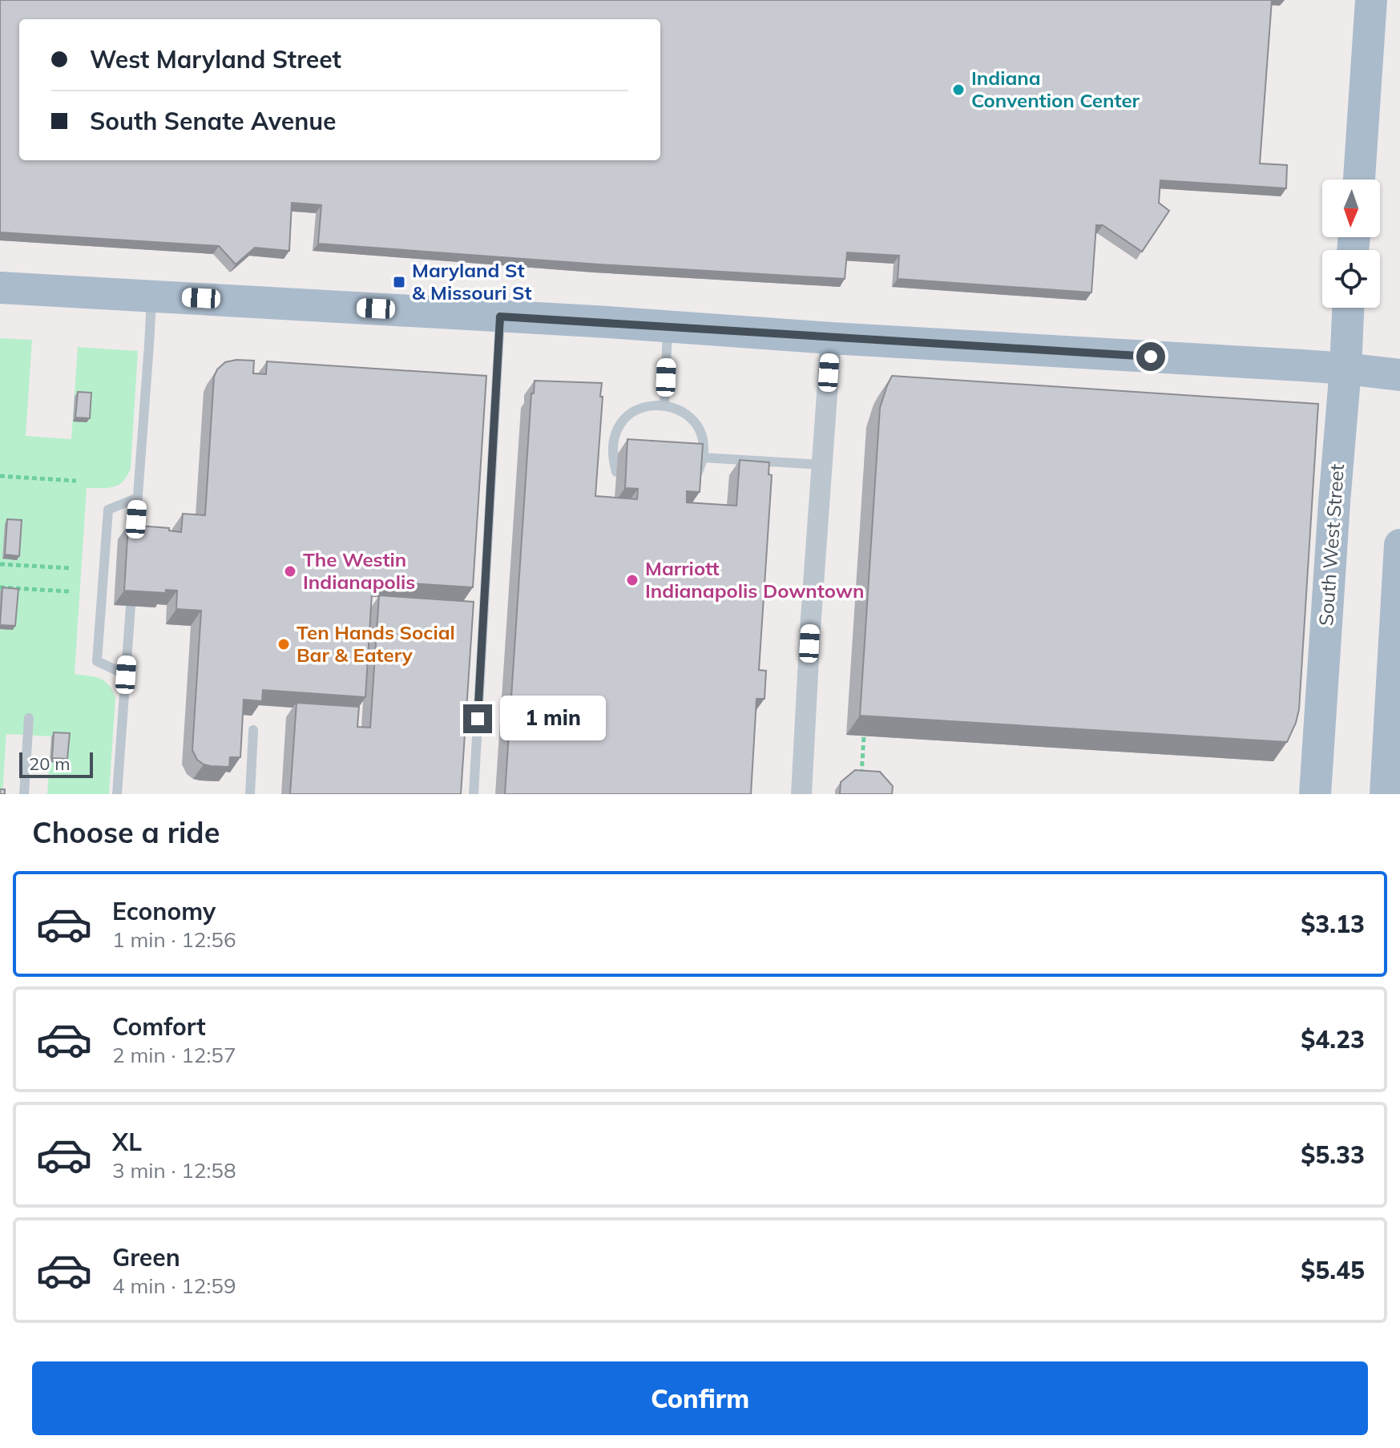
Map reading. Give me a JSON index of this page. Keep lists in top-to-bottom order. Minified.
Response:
{"streets":{"main road":["South West Street"]},"places":{"other":["Indiana Convention Center","The Westin Indianapolis","Marriott Indianapolis Downtown","Ten Hands Social Bar & Eatery"],"transit":["Maryland St & Missouri St"]},"scale_bar":"20 m","north":"bottom","page":{"banner":["West Maryland Street","South Senate Avenue"],"bubble":"1 min","scale":"20 m","heading":"Choose a ride","list":[{"name":"Economy","note":"1 min · 12:56","value":"$3.13"},{"name":"Comfort","note":"2 min · 12:57","value":"$4.23"},{"name":"XL","note":"3 min · 12:58","value":"$5.33"},{"name":"Green","note":"4 min · 12:59","value":"$5.45"}],"buttons":"Confirm"}}
